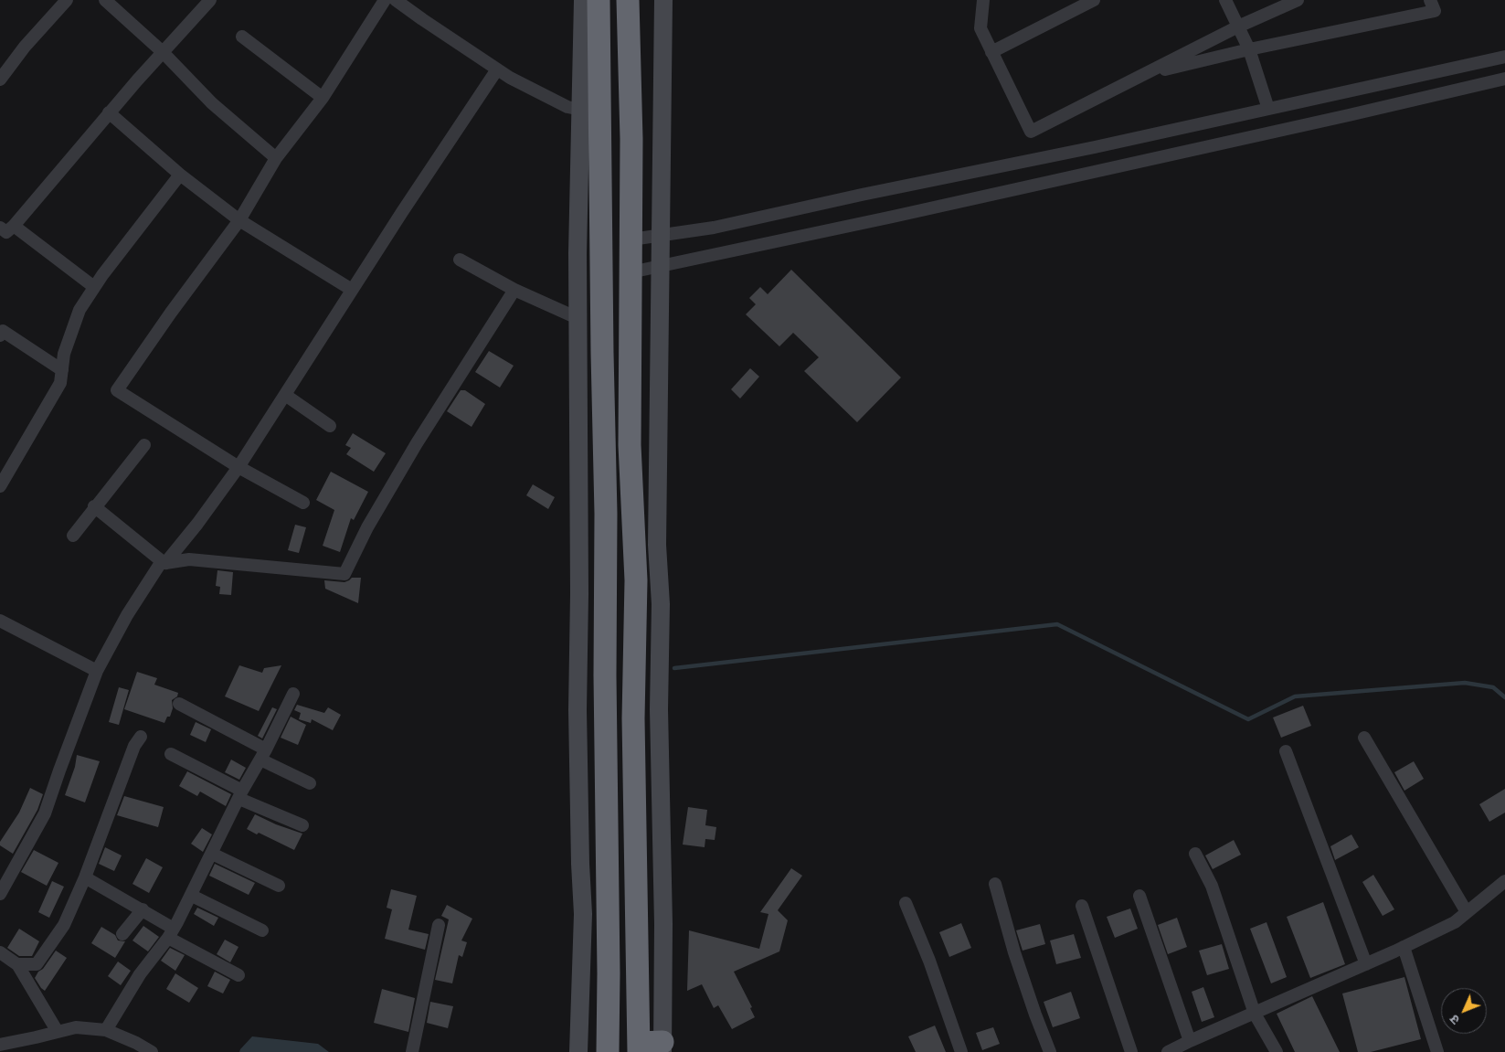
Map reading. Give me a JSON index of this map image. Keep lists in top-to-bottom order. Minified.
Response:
{"north":"bottom left"}
